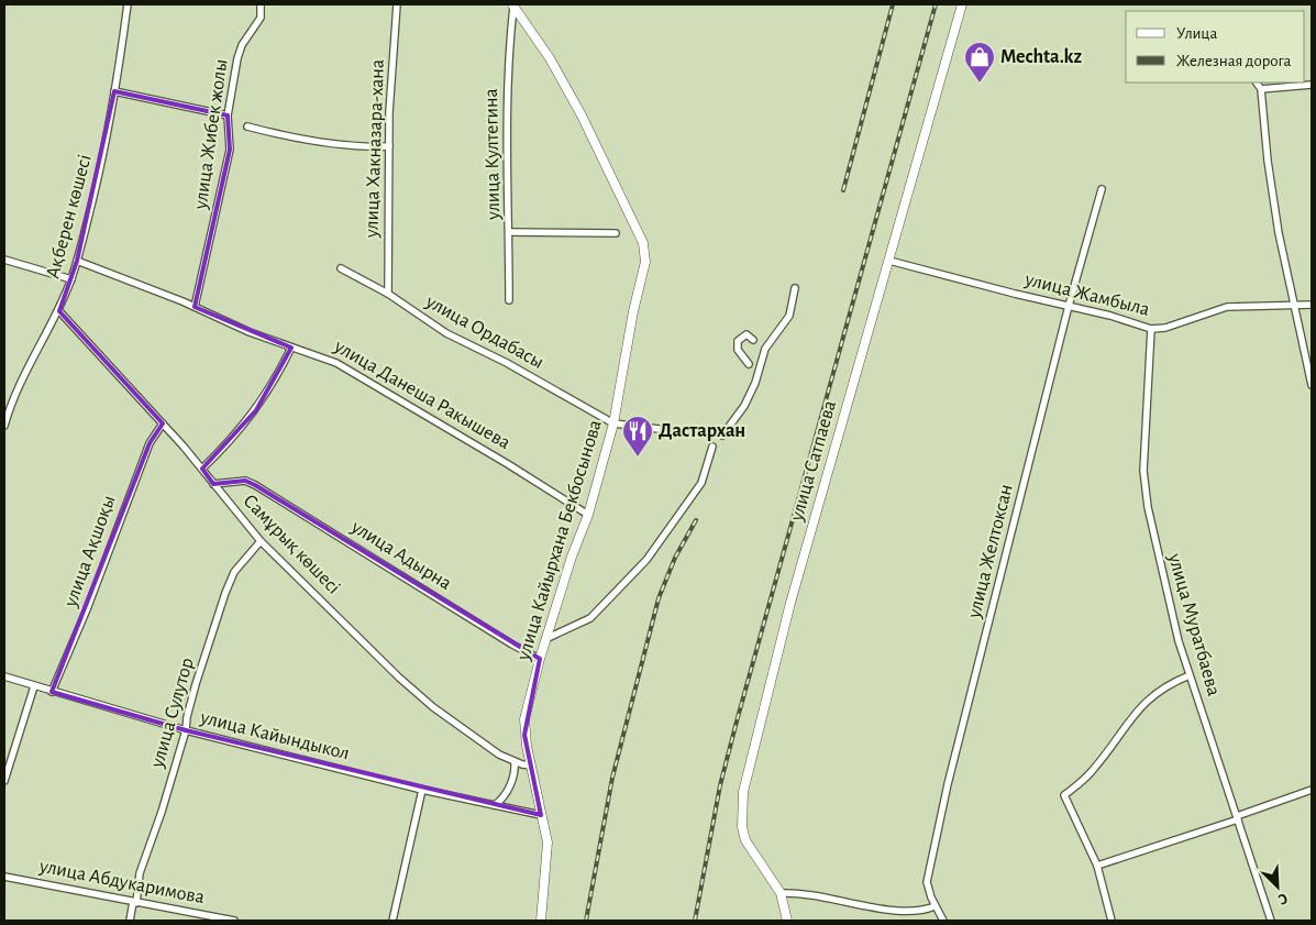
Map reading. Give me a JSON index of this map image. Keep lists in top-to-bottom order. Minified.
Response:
{"streets":{"street":["улица Жибек жолы","улица Хакназара-хана","улица Култегина","Ақберен көшесі","улица Жамбыла","улица Ордабасы","улица Данеша Ракышева","улица Сатпаева","улица Кайырхана Бекбосынова","Самұрық көшесі","улица Ақшоқы","улица Желтоксан","улица Адырна","улица Муратбаева","улица Сулутор","улица Кайындыкол","улица Абдукаримова"]},"crossings":[["улица Жибек жолы","улица Данеша Ракышева"],["улица Хакназара-хана","улица Ордабасы"],["улица Култегина","улица Кайырхана Бекбосынова"],["Ақберен көшесі","улица Данеша Ракышева"],["Ақберен көшесі","Самұрық көшесі"],["улица Жамбыла","улица Сатпаева"],["улица Жамбыла","улица Желтоксан"],["улица Жамбыла","улица Муратбаева"],["улица Ордабасы","улица Кайырхана Бекбосынова"],["улица Данеша Ракышева","улица Кайырхана Бекбосынова"],["улица Кайырхана Бекбосынова","Самұрық көшесі"],["улица Кайырхана Бекбосынова","улица Адырна"],["улица Кайырхана Бекбосынова","улица Кайындыкол"],["Самұрық көшесі","улица Ақшоқы"],["Самұрық көшесі","улица Адырна"],["Самұрық көшесі","улица Сулутор"],["улица Ақшоқы","улица Кайындыкол"],["улица Сулутор","улица Кайындыкол"],["улица Сулутор","улица Абдукаримова"]],"places":{"shop":["Mechta.kz"],"restaurant":["Дастархан"]},"legend":["Улица","Железная дорога"],"north":"bottom right"}
